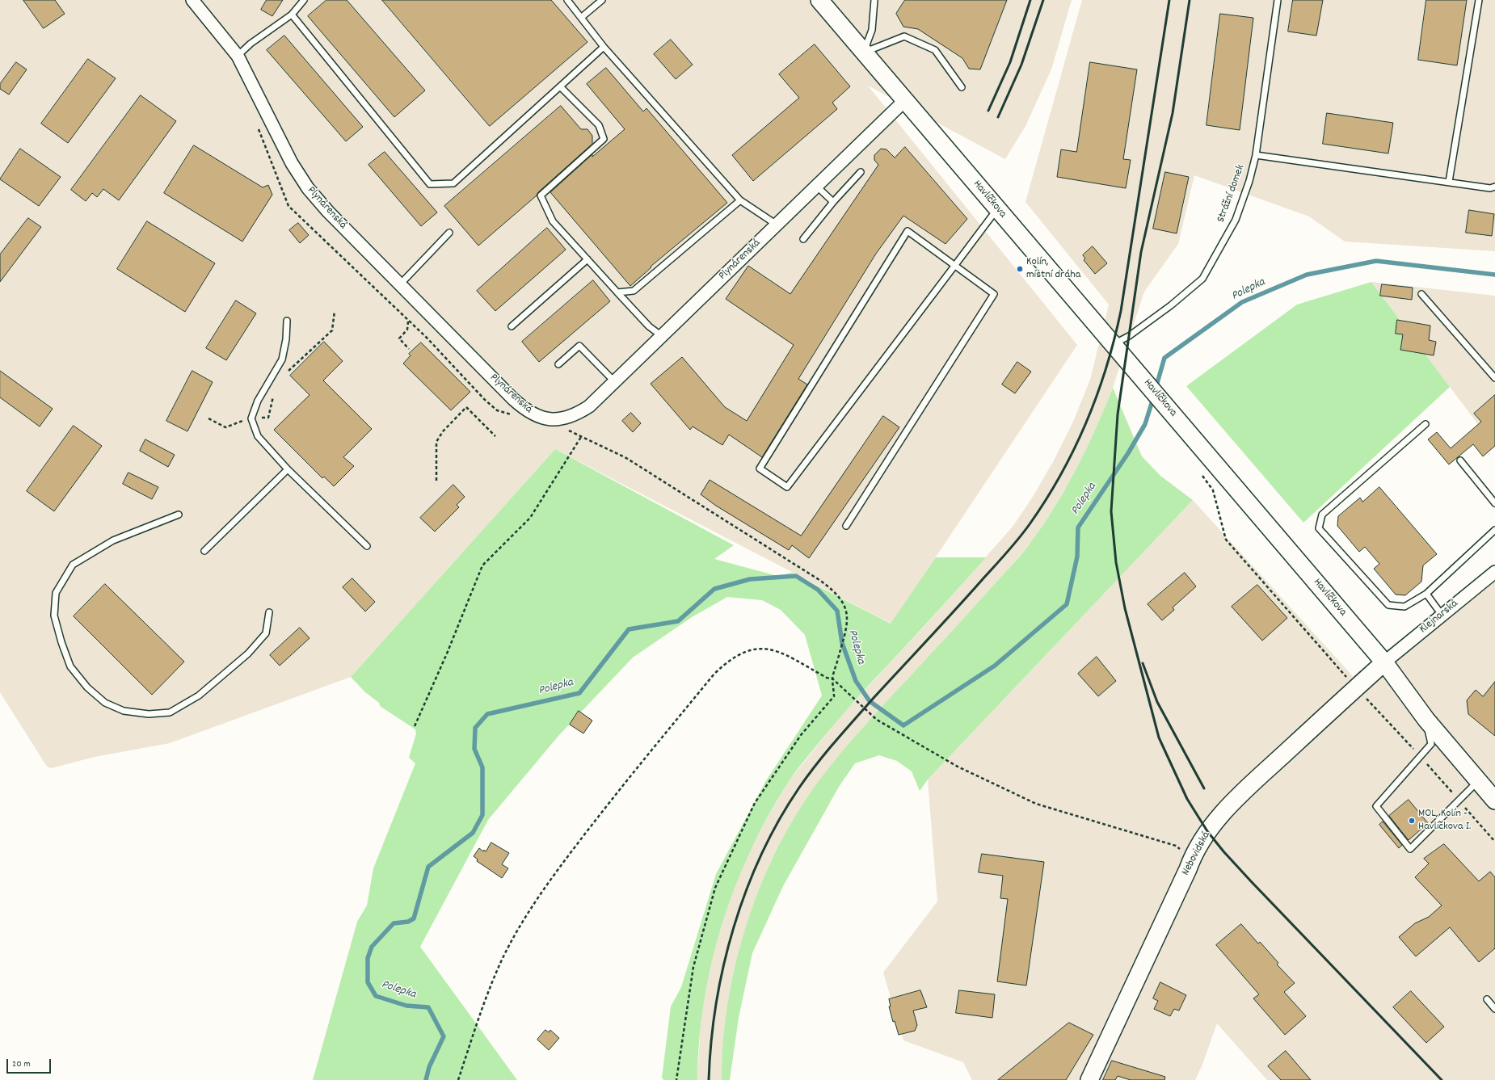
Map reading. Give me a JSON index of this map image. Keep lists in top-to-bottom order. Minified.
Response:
{"streets":{"street":["Havlíčkova","Plynárenská","Klejnarská","Nebovidská"],"lane":["Strážní domek"]},"crossings":[["Strážní domek","Havlíčkova"],["Havlíčkova","Plynárenská"],["Havlíčkova","Klejnarská"],["Havlíčkova","Nebovidská"],["Klejnarská","Nebovidská"]],"water":["Polepka"],"places":["Kolín, místní dráha","MOL, Kolín - Havlíčkova I."],"scale_bar":"20 m"}
